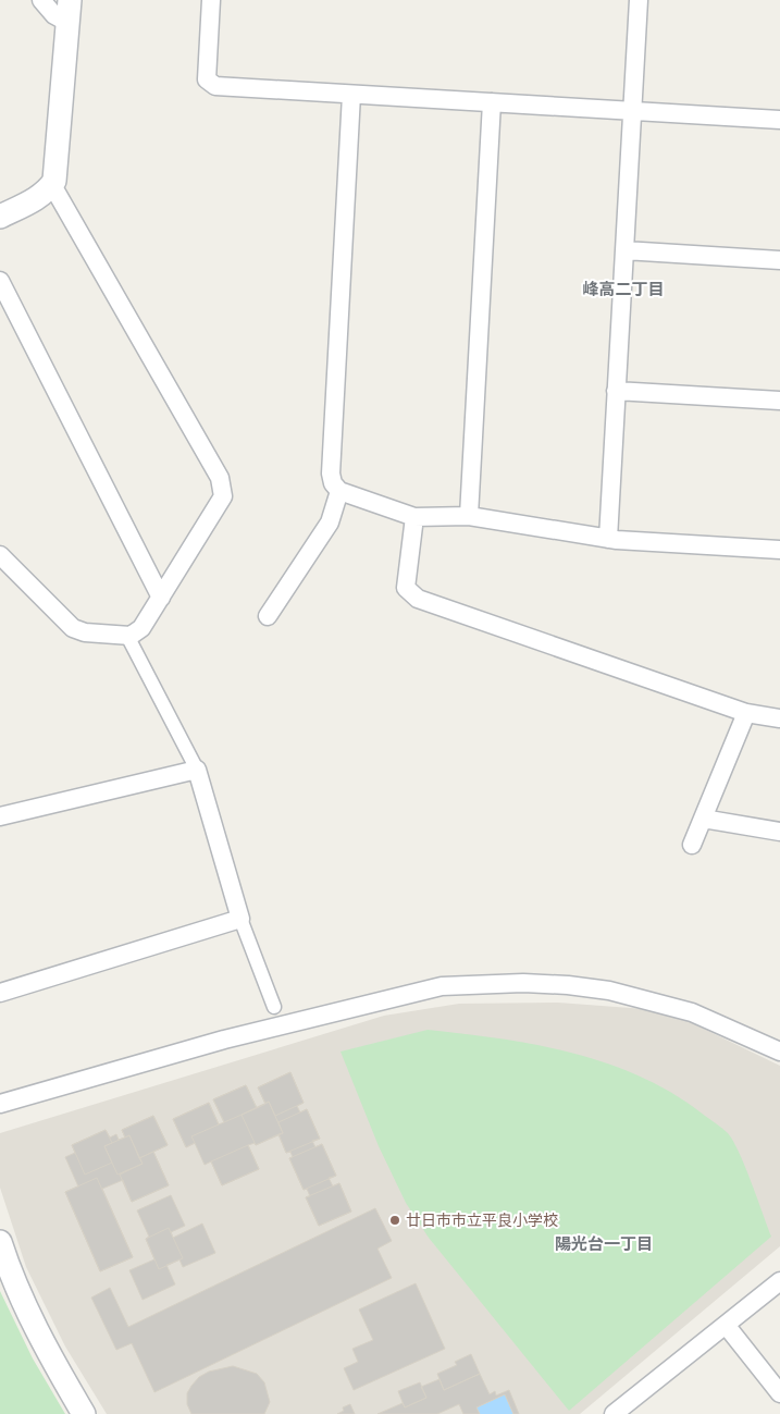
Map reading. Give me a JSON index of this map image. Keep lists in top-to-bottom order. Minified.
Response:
{"districts":["峰高二丁目","陽光台一丁目"],"places":["廿日市市立平良小学校"]}
